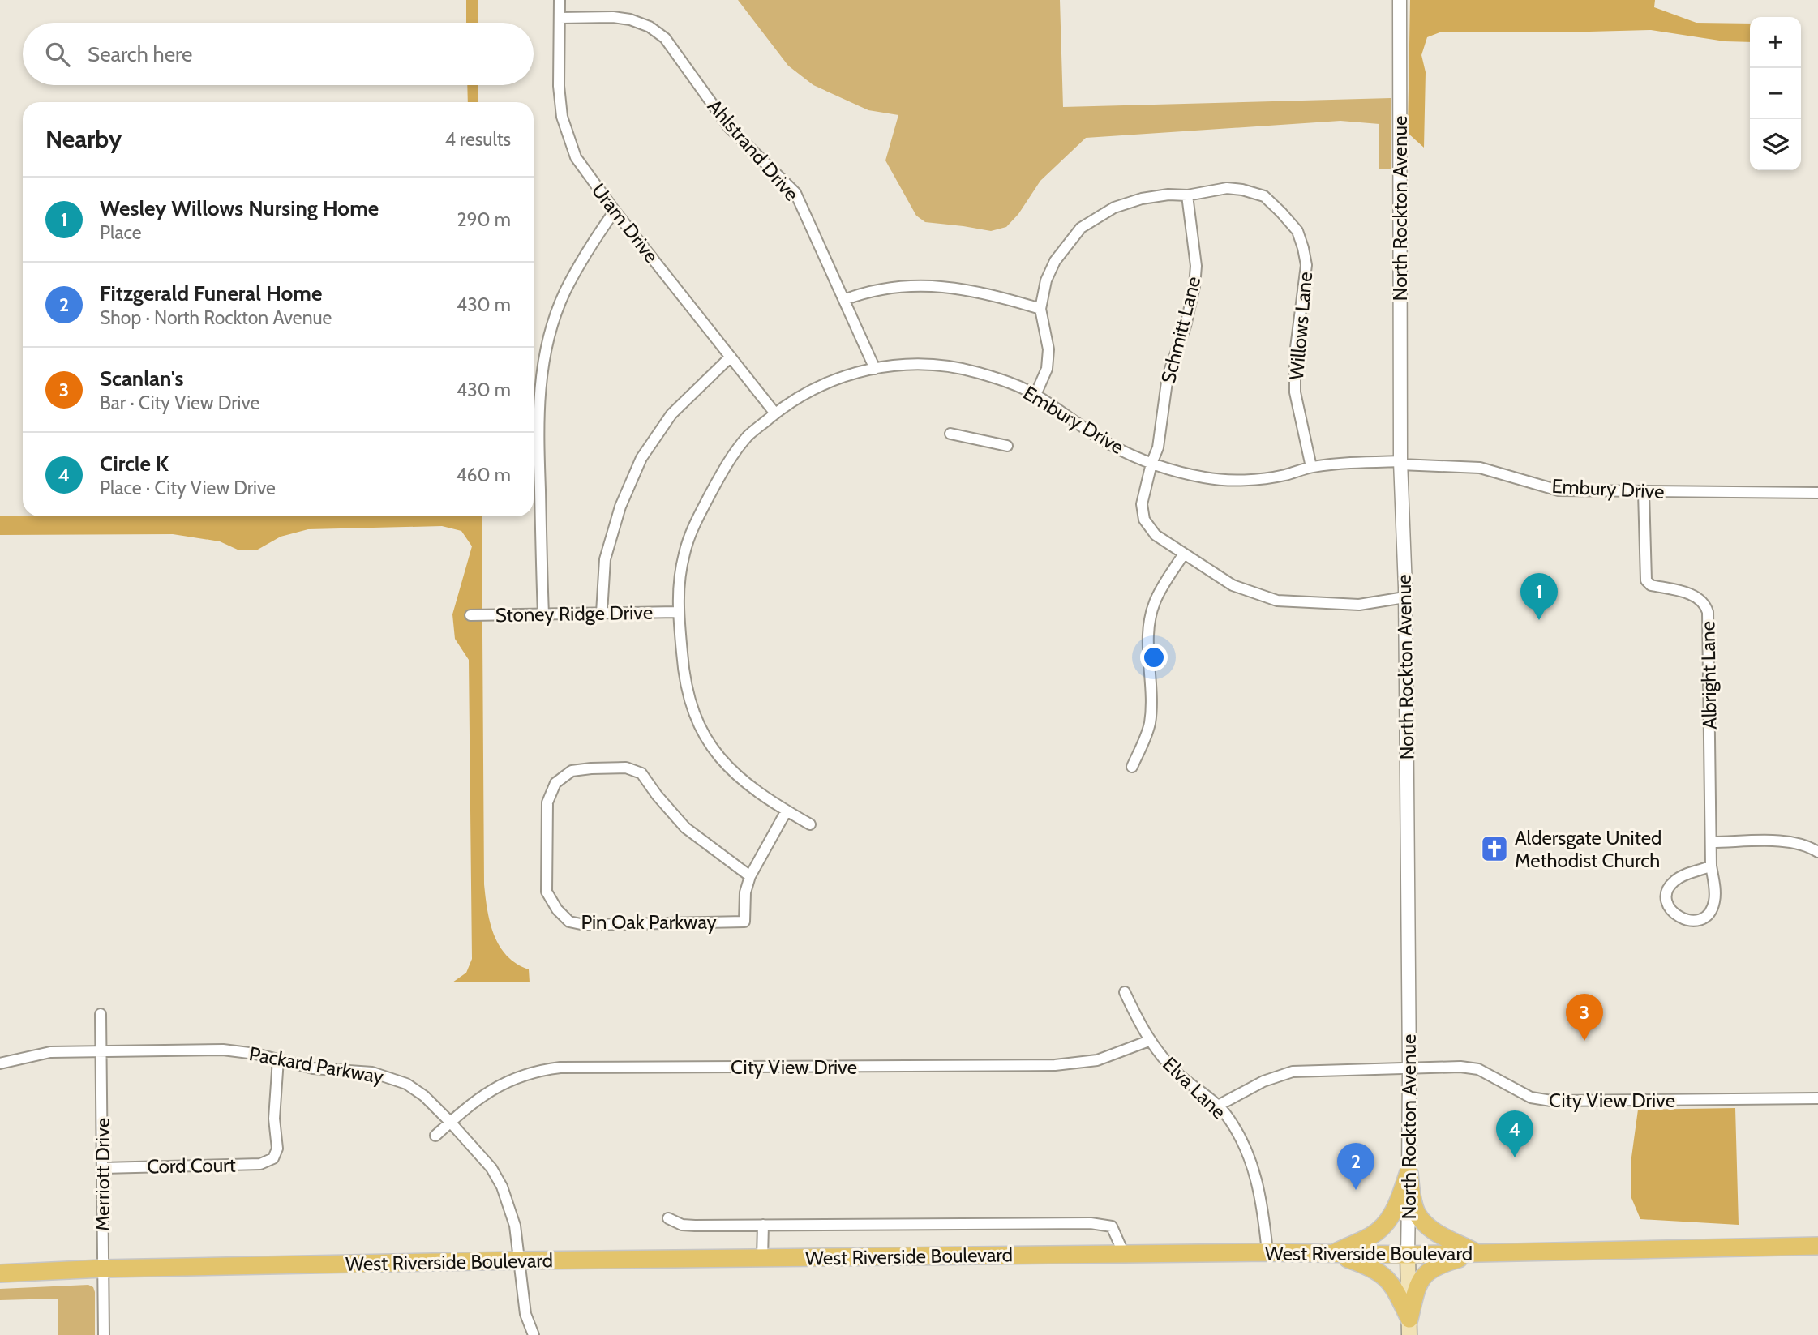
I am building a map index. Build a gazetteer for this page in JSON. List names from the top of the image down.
{
  "streets": {
    "main road": ["North Rockton Avenue", "West Riverside Boulevard"],
    "street": [
      "Ahlstrand Drive",
      "Uram Drive",
      "Willows Lane",
      "Schmitt Lane",
      "Embury Drive",
      "Stoney Ridge Drive",
      "Albright Lane",
      "Pin Oak Parkway",
      "Packard Parkway",
      "City View Drive",
      "Elva Lane",
      "Cord Court",
      "Merriott Drive"
    ]
  },
  "crossings": [
    ["Ahlstrand Drive", "Uram Drive"],
    ["Ahlstrand Drive", "Embury Drive"],
    ["North Rockton Avenue", "Schmitt Lane"],
    ["North Rockton Avenue", "Embury Drive"],
    ["North Rockton Avenue", "City View Drive"],
    ["North Rockton Avenue", "West Riverside Boulevard"],
    ["Uram Drive", "Embury Drive"],
    ["Willows Lane", "Schmitt Lane"],
    ["Willows Lane", "Embury Drive"],
    ["Schmitt Lane", "Embury Drive"],
    ["Embury Drive", "Stoney Ridge Drive"],
    ["Embury Drive", "Albright Lane"],
    ["Packard Parkway", "City View Drive"],
    ["Packard Parkway", "Cord Court"],
    ["Packard Parkway", "Merriott Drive"],
    ["Packard Parkway", "West Riverside Boulevard"],
    ["City View Drive", "Elva Lane"],
    ["Elva Lane", "West Riverside Boulevard"],
    ["Cord Court", "Merriott Drive"],
    ["Merriott Drive", "West Riverside Boulevard"]
  ],
  "places": {
    "church": ["Aldersgate United Methodist Church"]
  },
  "page": {
    "map_buttons": ["+", "−"],
    "search": "Search here",
    "heading": ["Nearby", "4 results"],
    "list": [
      {
        "mark": "1",
        "name": "Wesley Willows Nursing Home",
        "note": "Place",
        "value": "290 m"
      },
      {
        "mark": "2",
        "name": "Fitzgerald Funeral Home",
        "note": "Shop · North Rockton Avenue",
        "value": "430 m"
      },
      {
        "mark": "3",
        "name": "Scanlan's",
        "note": "Bar · City View Drive",
        "value": "430 m"
      },
      {
        "mark": "4",
        "name": "Circle K",
        "note": "Place · City View Drive",
        "value": "460 m"
      }
    ],
    "pins": [
      "1",
      "3",
      "4",
      "2"
    ]
  }
}
